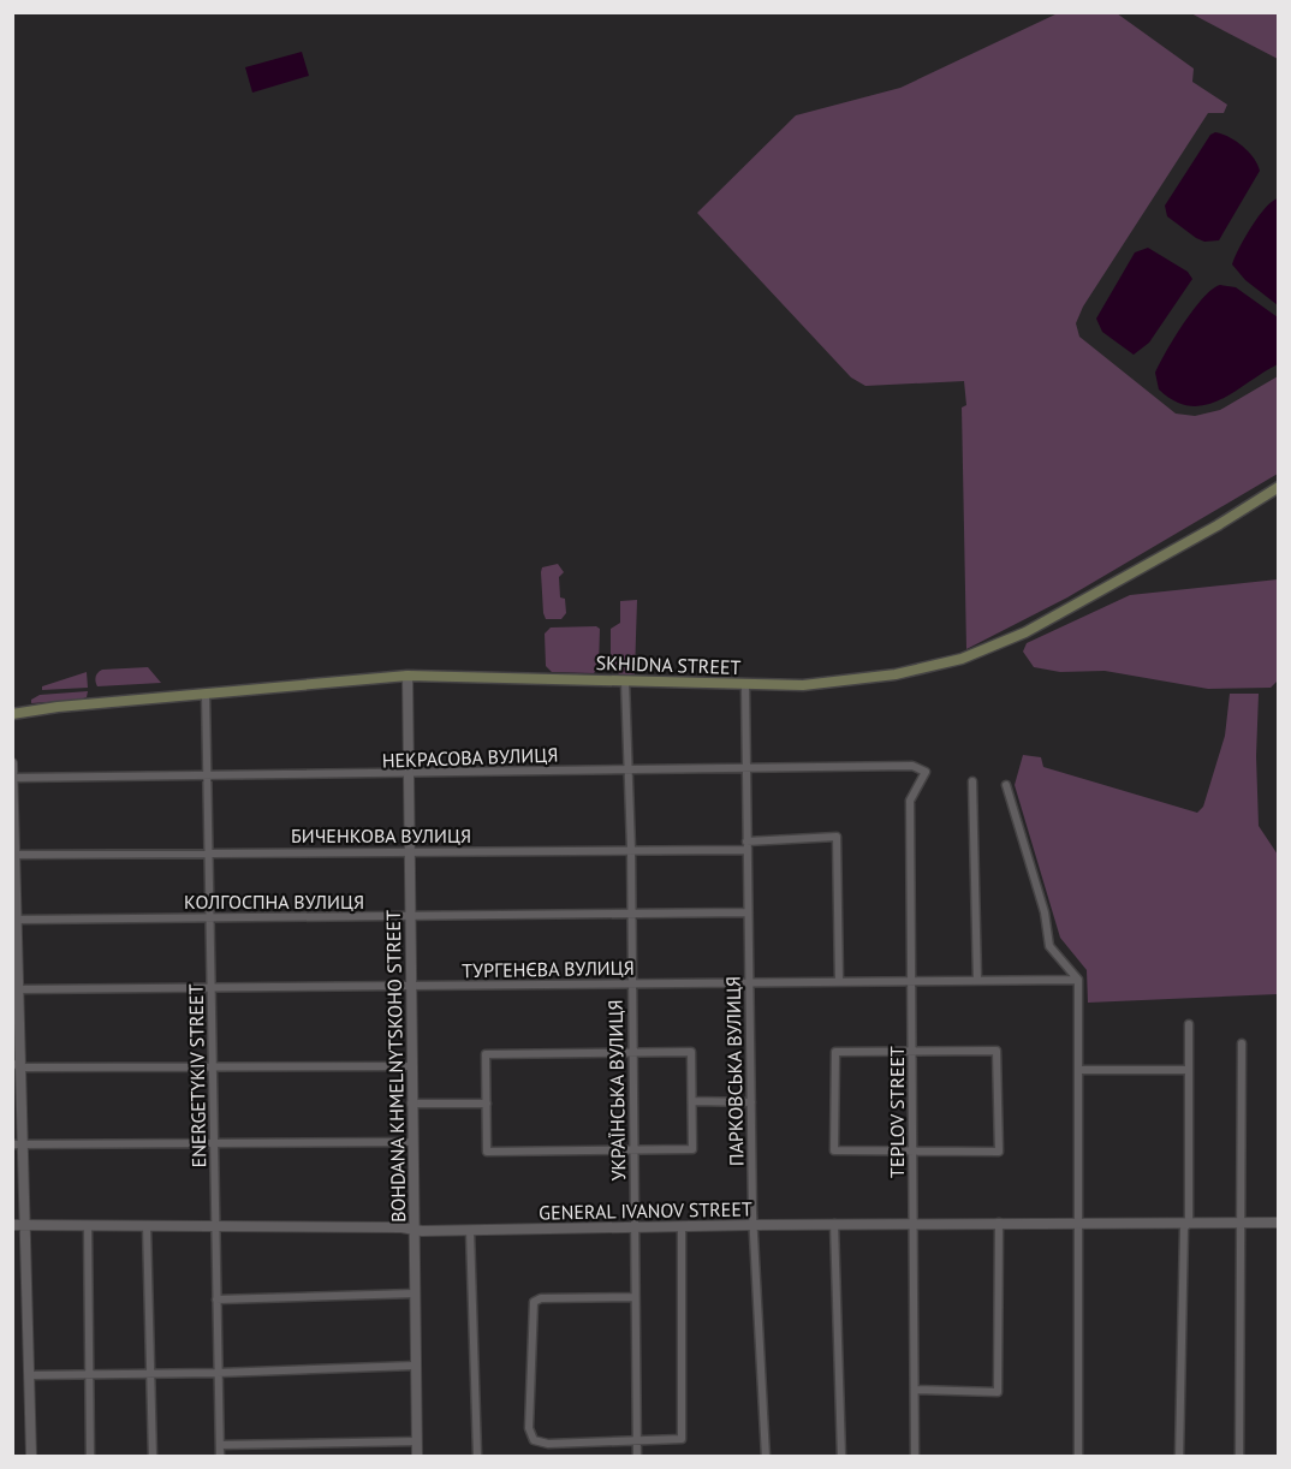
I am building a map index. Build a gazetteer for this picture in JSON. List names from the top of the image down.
{
  "streets": {
    "main road": ["SKHIDNA STREET"],
    "street": [
      "НЕКРАСОВА ВУЛИЦЯ",
      "БИЧЕНКОВА ВУЛИЦЯ",
      "КОЛГОСПНА ВУЛИЦЯ",
      "ТУРГЕНЄВА ВУЛИЦЯ",
      "BOHDANA KHMELNYTSKOHO STREET",
      "ПАРКОВСЬКА ВУЛИЦЯ",
      "ENERGETYKIV STREET",
      "УКРАЇНСЬКА ВУЛИЦЯ",
      "TEPLOV STREET",
      "GENERAL IVANOV STREET"
    ]
  },
  "crossings": [
    ["SKHIDNA STREET", "BOHDANA KHMELNYTSKOHO STREET"],
    ["SKHIDNA STREET", "ПАРКОВСЬКА ВУЛИЦЯ"],
    ["SKHIDNA STREET", "ENERGETYKIV STREET"],
    ["SKHIDNA STREET", "УКРАЇНСЬКА ВУЛИЦЯ"],
    ["НЕКРАСОВА ВУЛИЦЯ", "BOHDANA KHMELNYTSKOHO STREET"],
    ["НЕКРАСОВА ВУЛИЦЯ", "ПАРКОВСЬКА ВУЛИЦЯ"],
    ["НЕКРАСОВА ВУЛИЦЯ", "ENERGETYKIV STREET"],
    ["НЕКРАСОВА ВУЛИЦЯ", "УКРАЇНСЬКА ВУЛИЦЯ"],
    ["НЕКРАСОВА ВУЛИЦЯ", "TEPLOV STREET"],
    ["БИЧЕНКОВА ВУЛИЦЯ", "ТУРГЕНЄВА ВУЛИЦЯ"],
    ["БИЧЕНКОВА ВУЛИЦЯ", "BOHDANA KHMELNYTSKOHO STREET"],
    ["БИЧЕНКОВА ВУЛИЦЯ", "ПАРКОВСЬКА ВУЛИЦЯ"],
    ["БИЧЕНКОВА ВУЛИЦЯ", "ENERGETYKIV STREET"],
    ["БИЧЕНКОВА ВУЛИЦЯ", "УКРАЇНСЬКА ВУЛИЦЯ"],
    ["КОЛГОСПНА ВУЛИЦЯ", "BOHDANA KHMELNYTSKOHO STREET"],
    ["КОЛГОСПНА ВУЛИЦЯ", "ПАРКОВСЬКА ВУЛИЦЯ"],
    ["КОЛГОСПНА ВУЛИЦЯ", "ENERGETYKIV STREET"],
    ["КОЛГОСПНА ВУЛИЦЯ", "УКРАЇНСЬКА ВУЛИЦЯ"],
    ["ТУРГЕНЄВА ВУЛИЦЯ", "BOHDANA KHMELNYTSKOHO STREET"],
    ["ТУРГЕНЄВА ВУЛИЦЯ", "ПАРКОВСЬКА ВУЛИЦЯ"],
    ["ТУРГЕНЄВА ВУЛИЦЯ", "ENERGETYKIV STREET"],
    ["ТУРГЕНЄВА ВУЛИЦЯ", "УКРАЇНСЬКА ВУЛИЦЯ"],
    ["ТУРГЕНЄВА ВУЛИЦЯ", "TEPLOV STREET"],
    ["BOHDANA KHMELNYTSKOHO STREET", "GENERAL IVANOV STREET"],
    ["ПАРКОВСЬКА ВУЛИЦЯ", "GENERAL IVANOV STREET"],
    ["ENERGETYKIV STREET", "GENERAL IVANOV STREET"],
    ["УКРАЇНСЬКА ВУЛИЦЯ", "GENERAL IVANOV STREET"],
    ["TEPLOV STREET", "GENERAL IVANOV STREET"]
  ]
}
